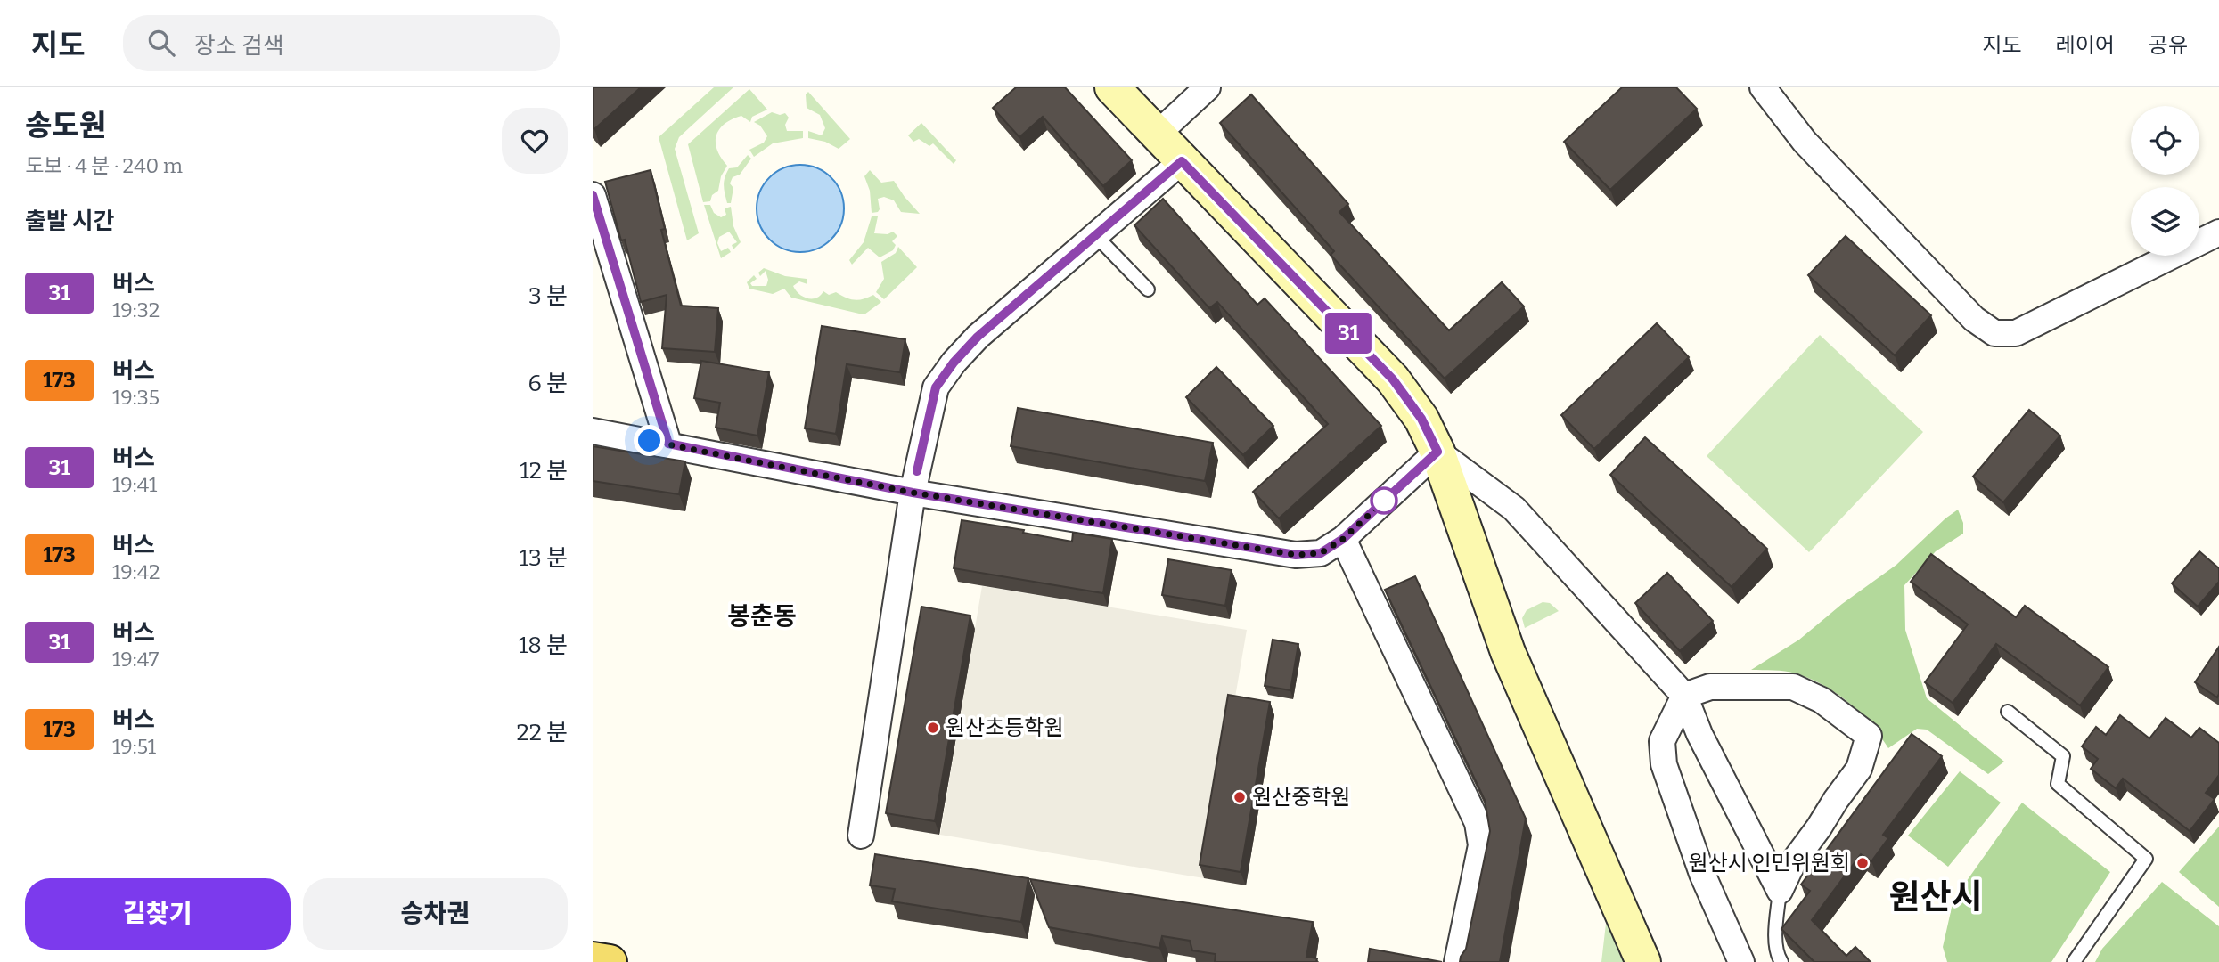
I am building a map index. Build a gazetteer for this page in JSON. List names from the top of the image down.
{
  "districts": ["봉춘동", "원산시"],
  "places": ["원산초등학원", "원산중학원", "원산시 인민위원회"],
  "lines": ["bus line 31"],
  "page": {
    "header": "지도",
    "search": "장소 검색",
    "nav": ["지도", "레이어", "공유"],
    "heading": [
      ["송도원", "도보 · 4 분 · 240 m"],
      "출발 시간"
    ],
    "on_map": "31",
    "list": [
      {
        "mark": "31",
        "name": "버스",
        "note": "19:32",
        "value": "3 분"
      },
      {
        "mark": "173",
        "name": "버스",
        "note": "19:35",
        "value": "6 분"
      },
      {
        "mark": "31",
        "name": "버스",
        "note": "19:41",
        "value": "12 분"
      },
      {
        "mark": "173",
        "name": "버스",
        "note": "19:42",
        "value": "13 분"
      },
      {
        "mark": "31",
        "name": "버스",
        "note": "19:47",
        "value": "18 분"
      },
      {
        "mark": "173",
        "name": "버스",
        "note": "19:51",
        "value": "22 분"
      }
    ],
    "buttons": ["길찾기", "승차권"]
  }
}
